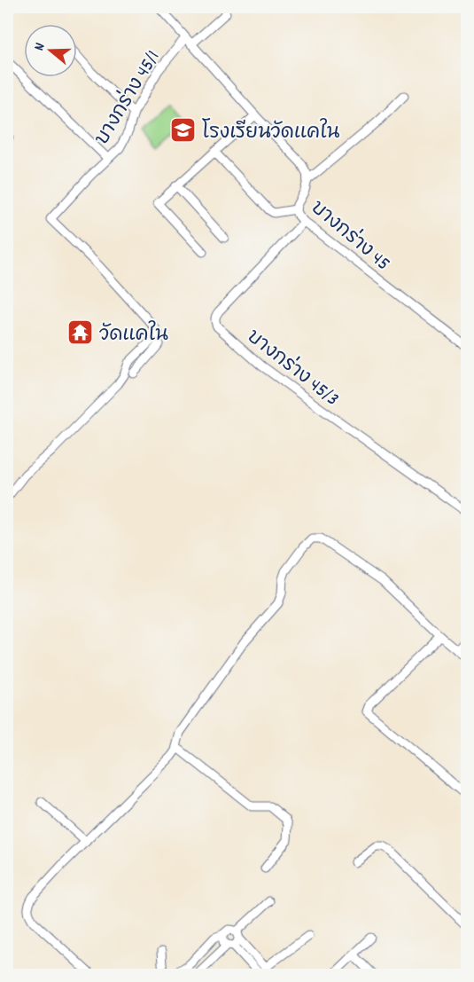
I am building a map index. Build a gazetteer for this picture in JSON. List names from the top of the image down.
{
  "streets": {
    "street": ["บางกร่าง 45/1", "บางกร่าง 45", "บางกร่าง 45/3"]
  },
  "crossings": [
    ["บางกร่าง 45/1", "บางกร่าง 45"],
    ["บางกร่าง 45", "บางกร่าง 45/3"]
  ],
  "places": {
    "school or university": ["โรงเรียนวัดแคใน"],
    "temple": ["วัดแคใน"]
  },
  "north": "left"
}
